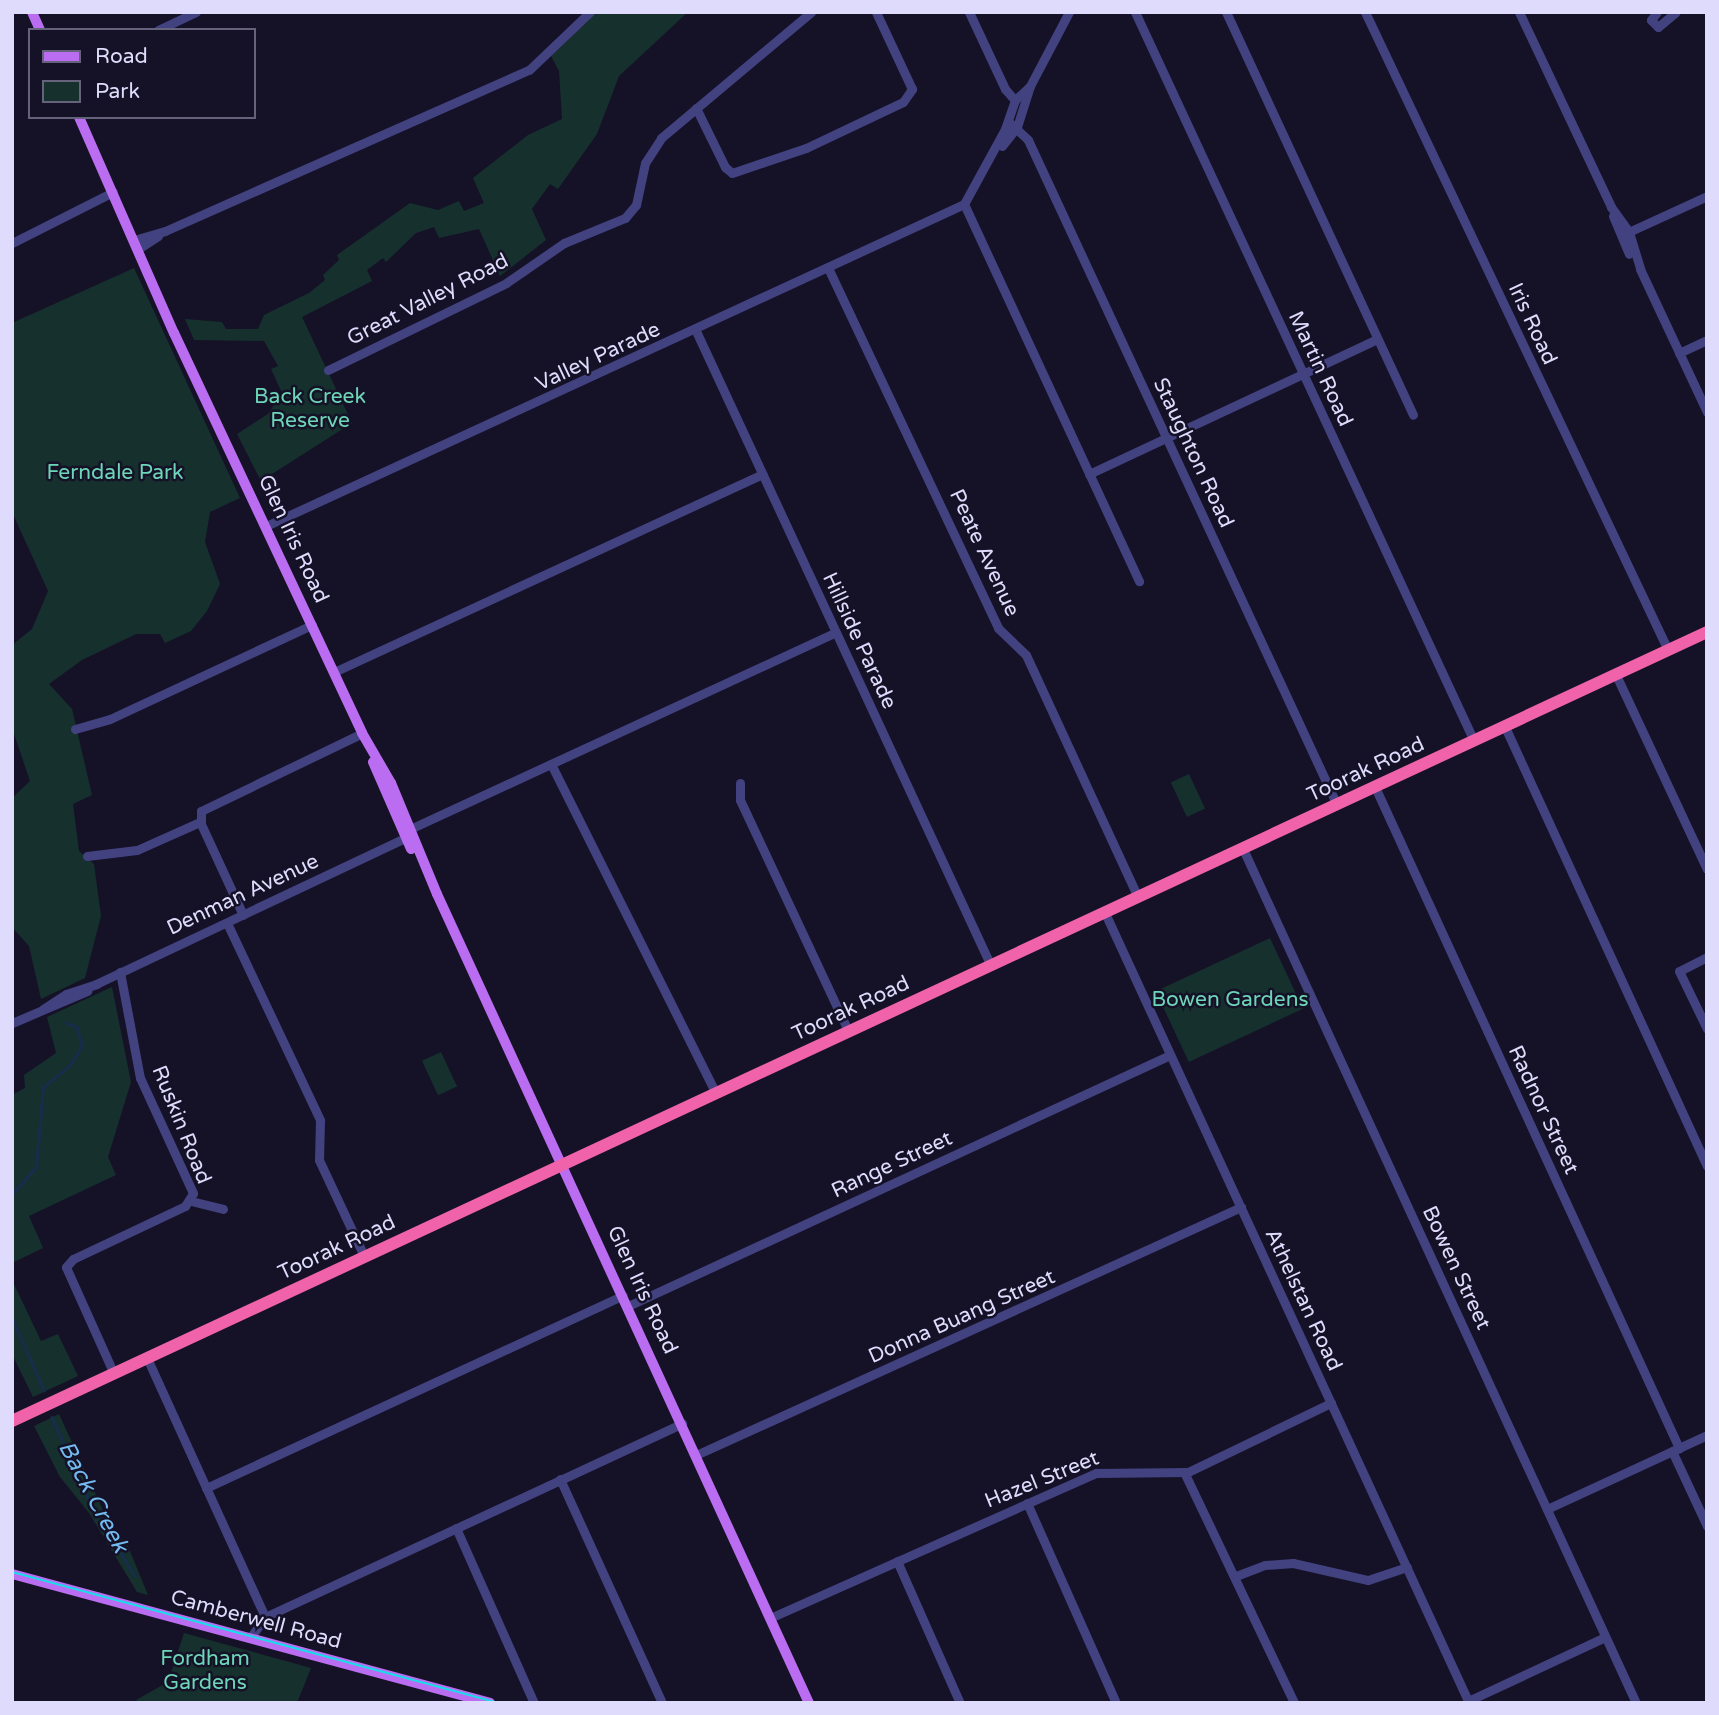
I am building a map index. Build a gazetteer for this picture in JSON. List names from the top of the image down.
{
  "streets": {
    "highway": ["Toorak Road"],
    "main road": ["Glen Iris Road", "Camberwell Road"],
    "street": [
      "Great Valley Road",
      "Iris Road",
      "Valley Parade",
      "Martin Road",
      "Staughton Road",
      "Peate Avenue",
      "Hillside Parade",
      "Denman Avenue",
      "Radnor Street",
      "Ruskin Road",
      "Range Street",
      "Bowen Street",
      "Athelstan Road",
      "Donna Buang Street",
      "Hazel Street"
    ]
  },
  "crossings": [
    ["Iris Road", "Toorak Road"],
    ["Valley Parade", "Glen Iris Road"],
    ["Valley Parade", "Peate Avenue"],
    ["Valley Parade", "Hillside Parade"],
    ["Martin Road", "Toorak Road"],
    ["Staughton Road", "Toorak Road"],
    ["Glen Iris Road", "Toorak Road"],
    ["Glen Iris Road", "Denman Avenue"],
    ["Glen Iris Road", "Range Street"],
    ["Glen Iris Road", "Donna Buang Street"],
    ["Glen Iris Road", "Hazel Street"],
    ["Peate Avenue", "Toorak Road"],
    ["Hillside Parade", "Toorak Road"],
    ["Hillside Parade", "Denman Avenue"],
    ["Toorak Road", "Radnor Street"],
    ["Toorak Road", "Ruskin Road"],
    ["Toorak Road", "Bowen Street"],
    ["Toorak Road", "Athelstan Road"],
    ["Denman Avenue", "Ruskin Road"],
    ["Range Street", "Athelstan Road"],
    ["Athelstan Road", "Donna Buang Street"],
    ["Athelstan Road", "Hazel Street"]
  ],
  "water": ["Back Creek"],
  "parks": [
    "Back Creek Reserve",
    "Ferndale Park",
    "Bowen Gardens",
    "Fordham Gardens"
  ],
  "legend": ["Road", "Park"]
}
